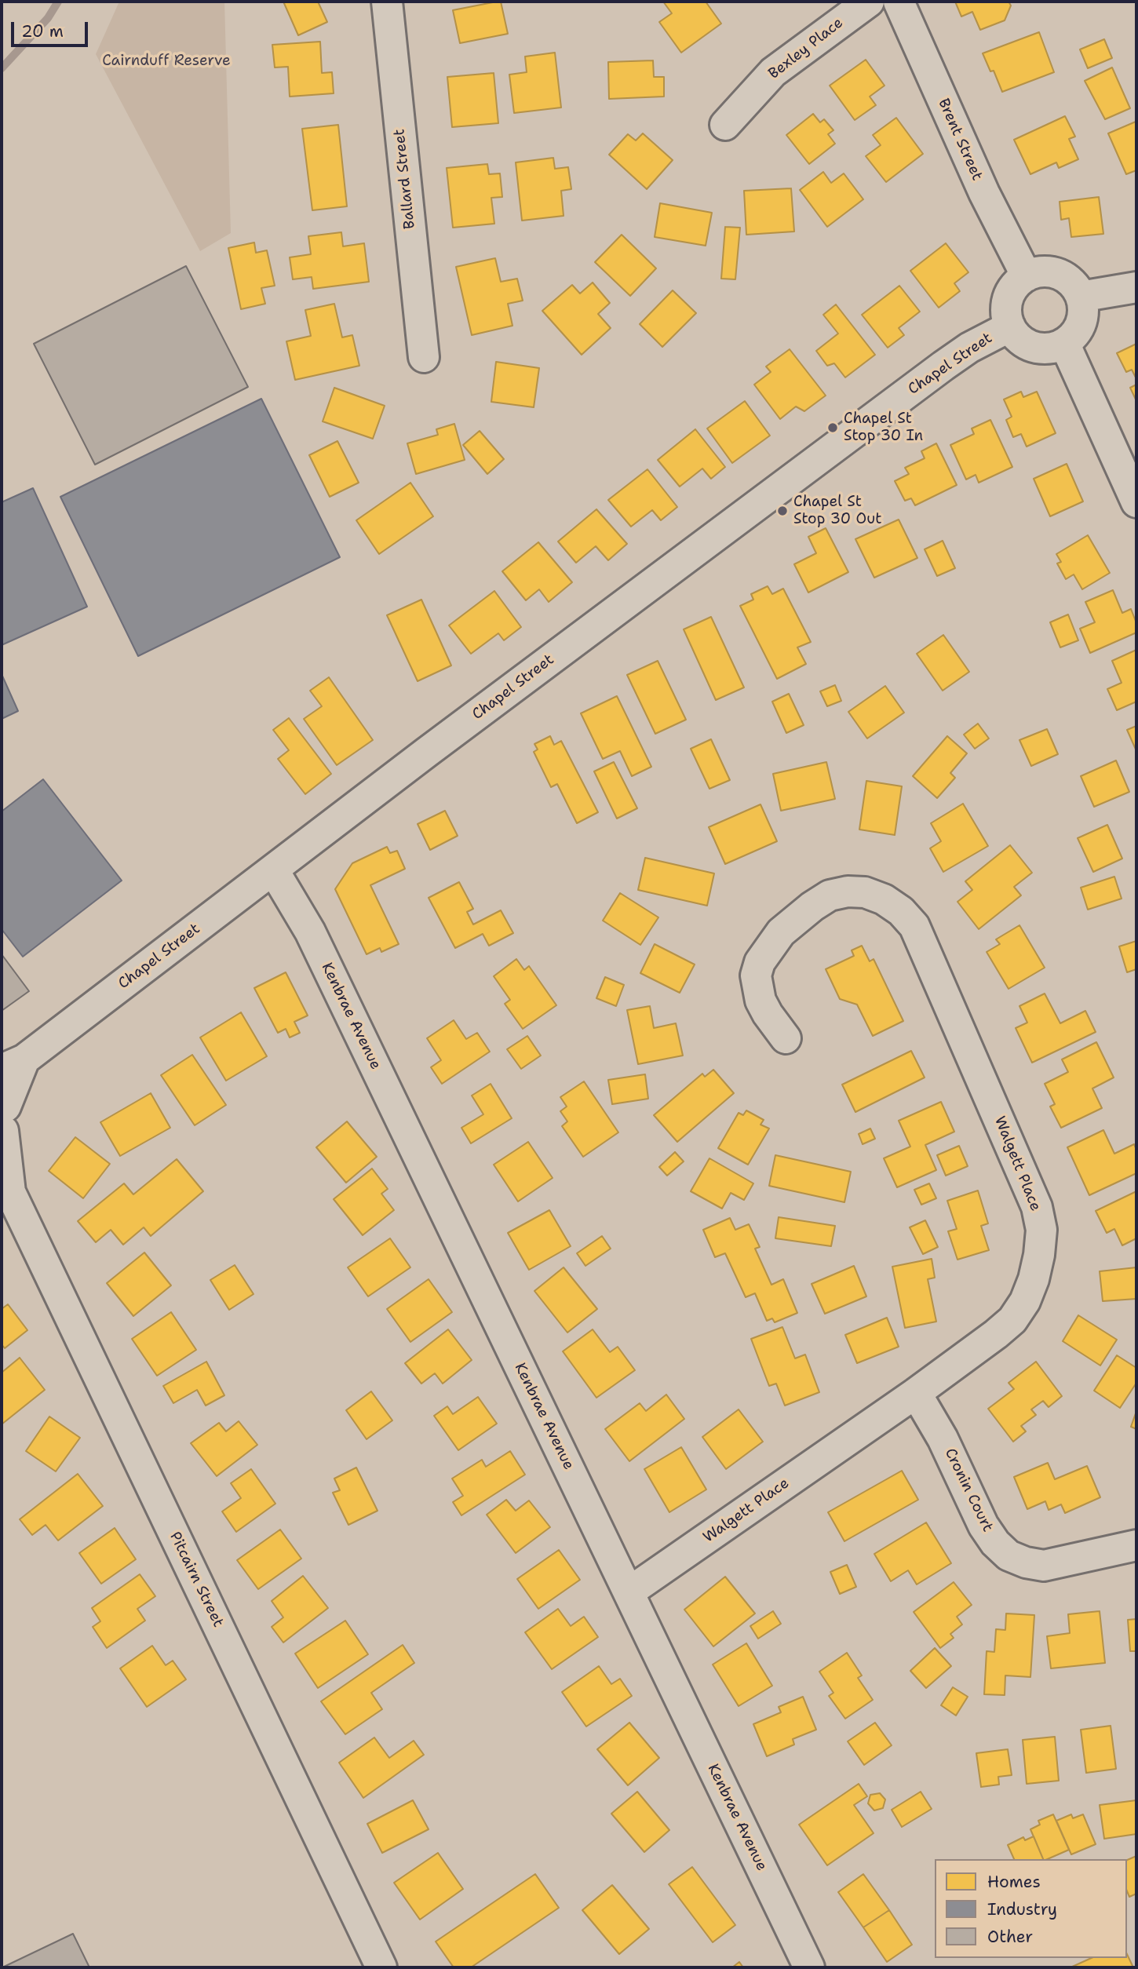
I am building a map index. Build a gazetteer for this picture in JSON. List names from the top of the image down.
{
  "streets": {
    "street": [
      "Bexley Place",
      "Brent Street",
      "Ballard Street",
      "Chapel Street",
      "Kenbrae Avenue",
      "Walgett Place",
      "Cronin Court",
      "Pitcairn Street"
    ]
  },
  "crossings": [
    ["Brent Street", "Chapel Street"],
    ["Chapel Street", "Kenbrae Avenue"],
    ["Chapel Street", "Pitcairn Street"],
    ["Kenbrae Avenue", "Walgett Place"],
    ["Walgett Place", "Cronin Court"]
  ],
  "parks": ["Cairnduff Reserve"],
  "places": ["Chapel St Stop 30 In", "Chapel St Stop 30 Out"],
  "legend": ["Homes", "Industry", "Other"],
  "scale_bar": "20 m"
}
